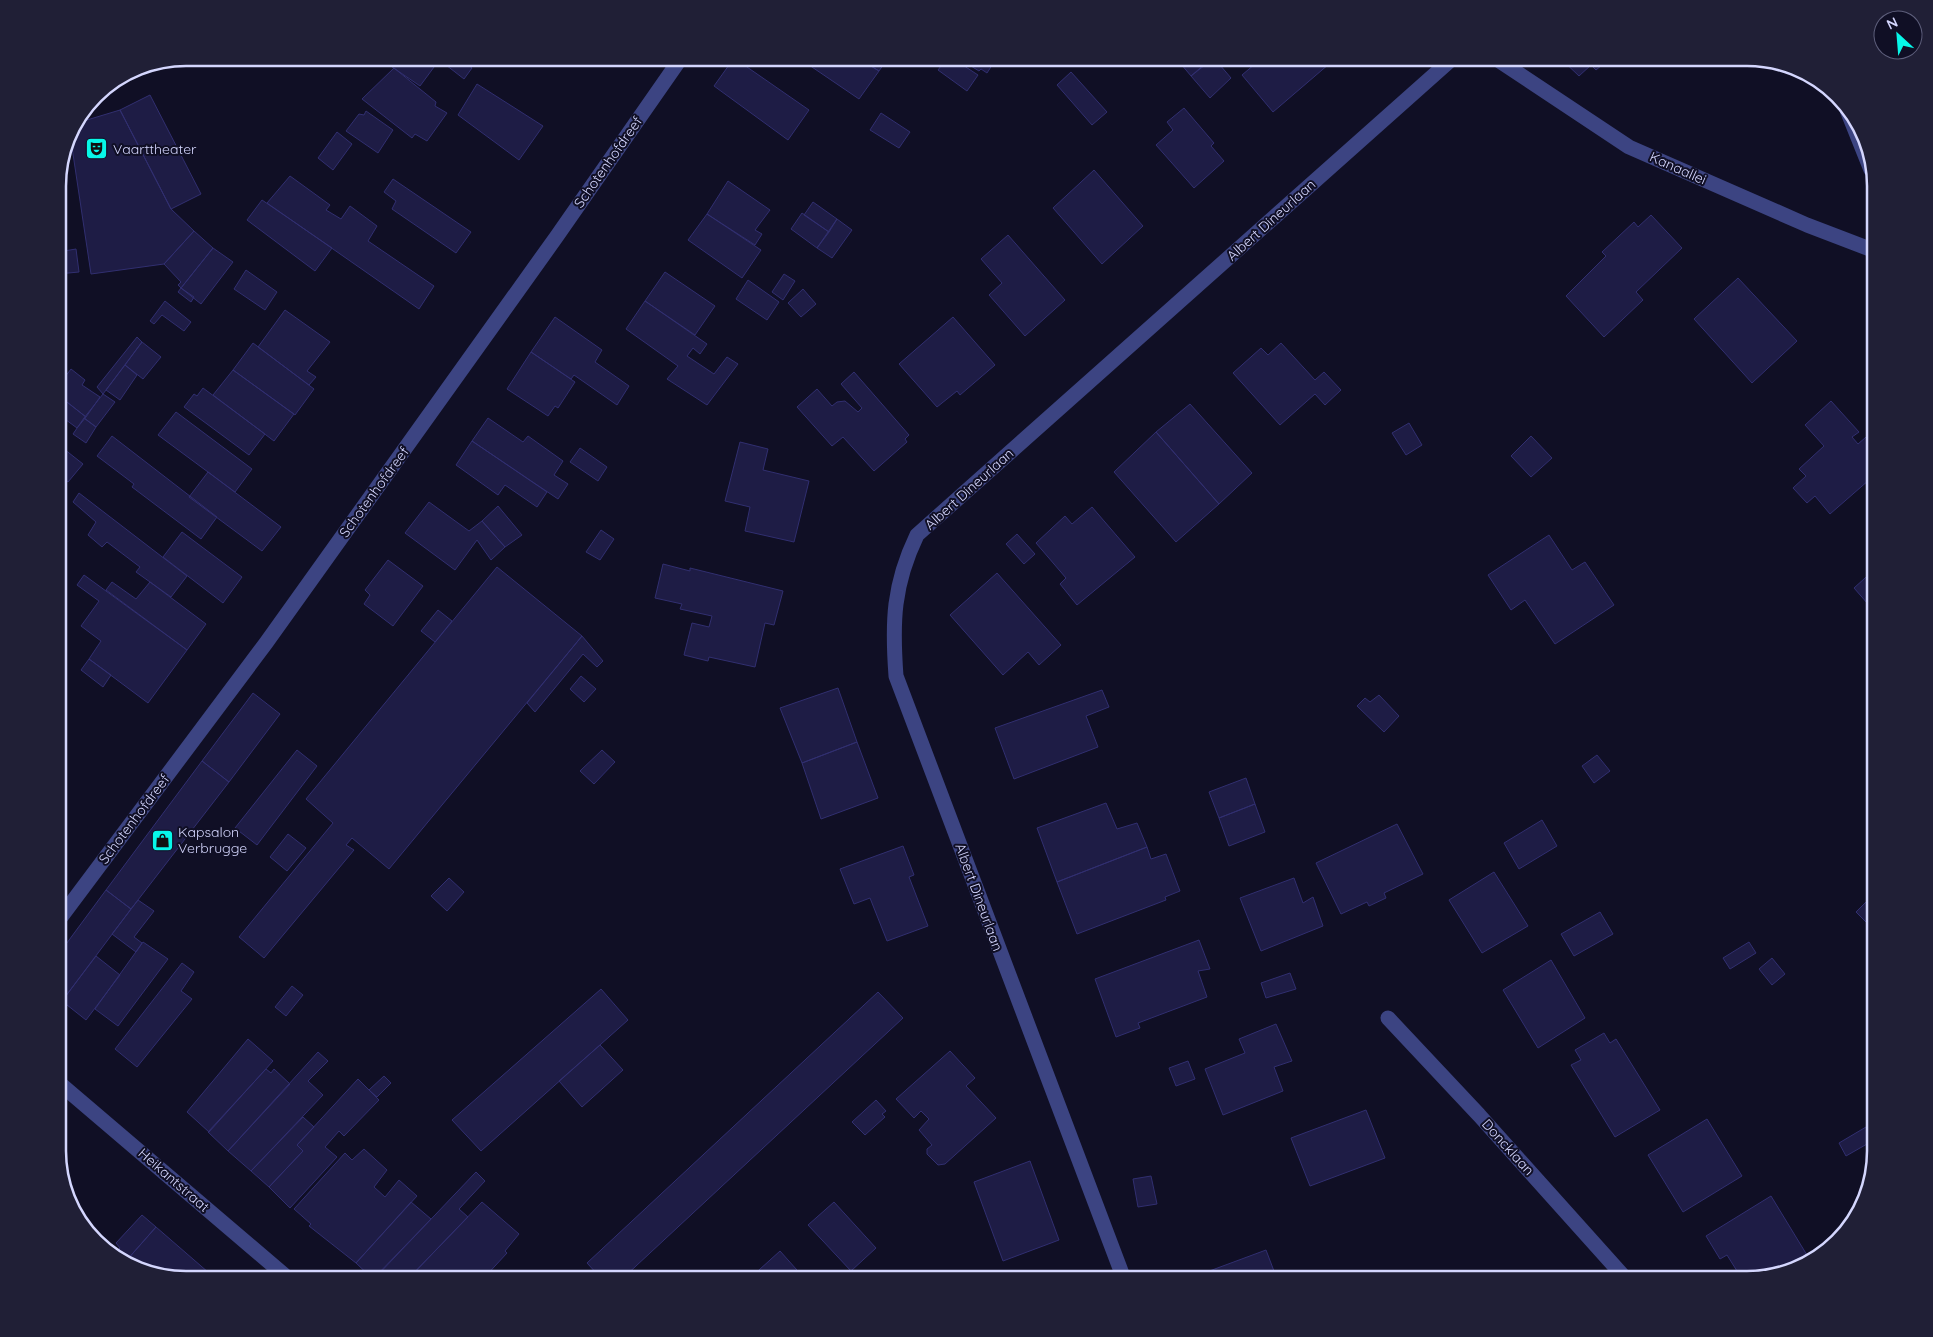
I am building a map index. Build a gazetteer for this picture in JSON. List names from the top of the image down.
{
  "streets": {
    "street": [
      "Schotenhofdreef",
      "Kanaallei",
      "Albert Dineurlaan",
      "Doncklaan",
      "Heikantstraat"
    ]
  },
  "places": {
    "theatre": ["Vaarttheater"],
    "shop": ["Kapsalon Verbrugge"]
  },
  "north": "top left"
}
